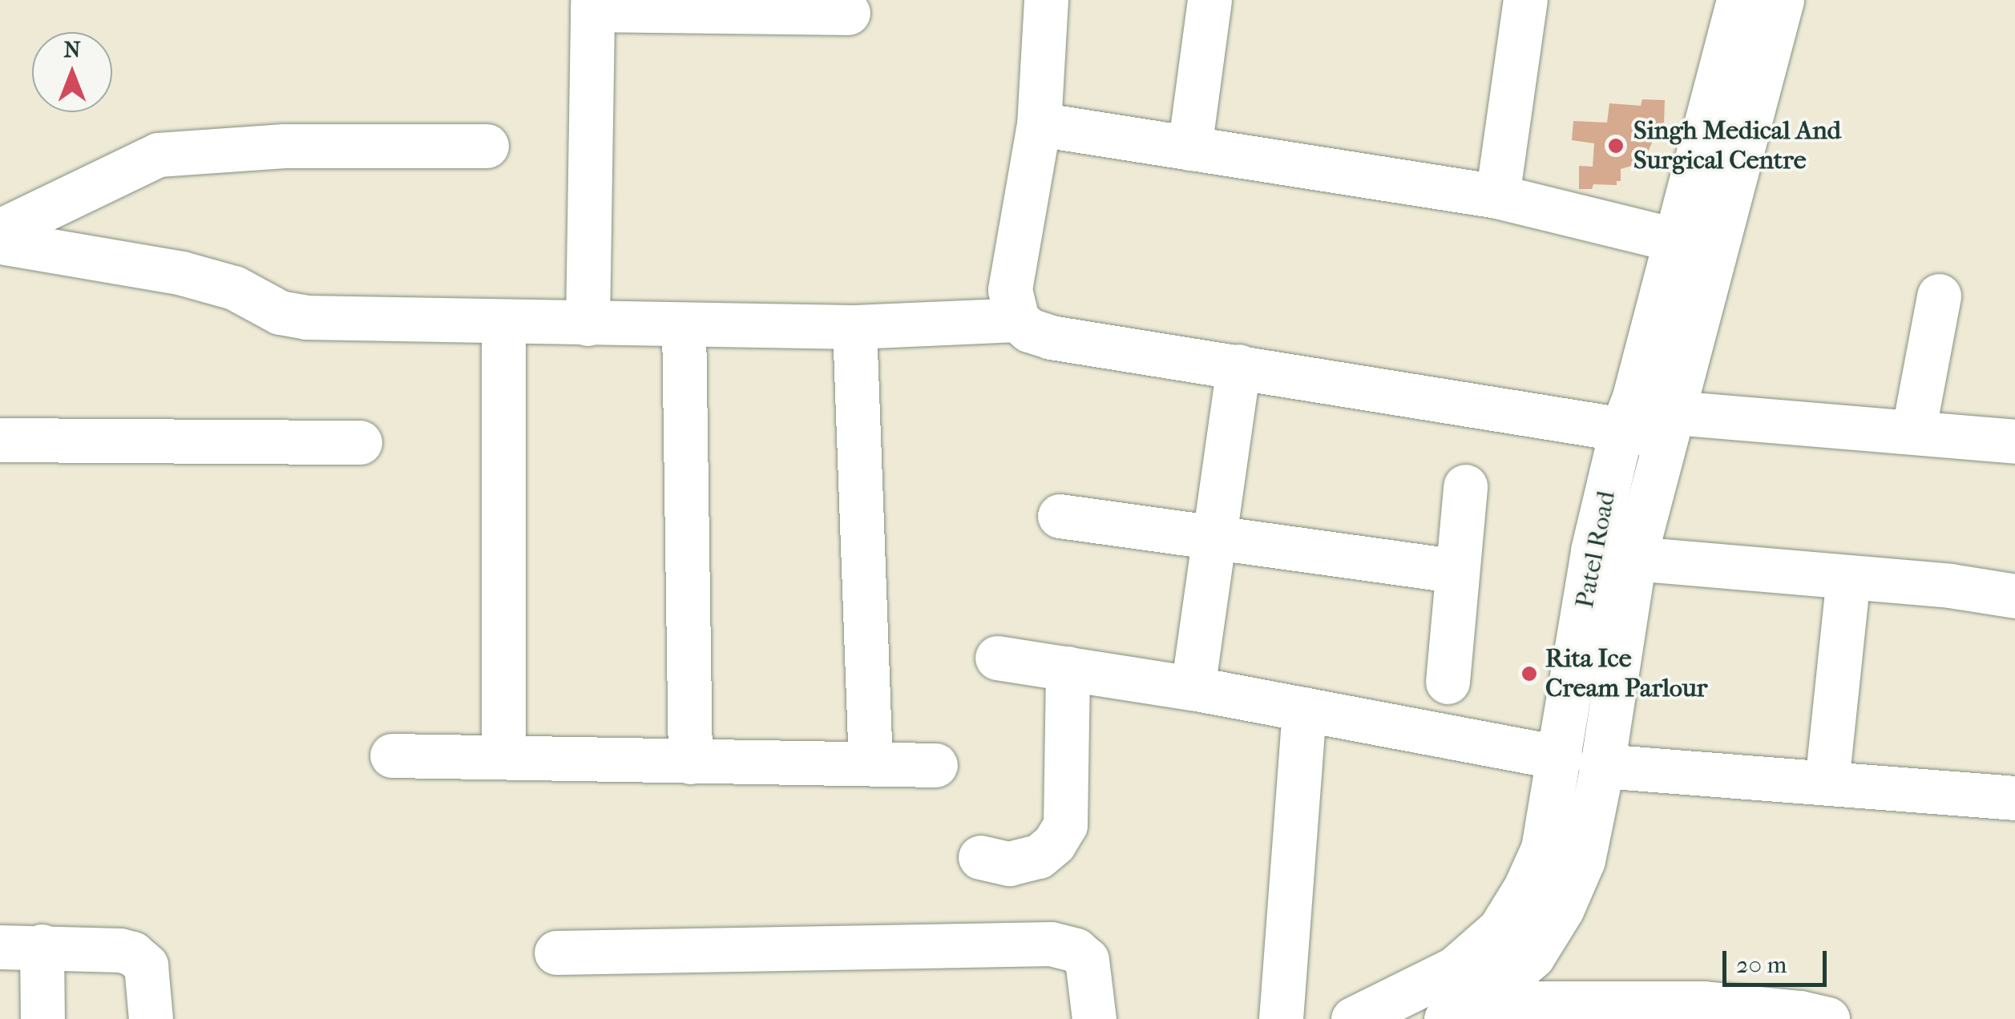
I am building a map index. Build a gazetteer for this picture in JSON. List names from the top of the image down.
{
  "streets": {
    "street": ["Patel Road"]
  },
  "places": ["Singh Medical And Surgical Centre", "Rita Ice Cream Parlour"],
  "scale_bar": "20 m",
  "north": "top"
}
